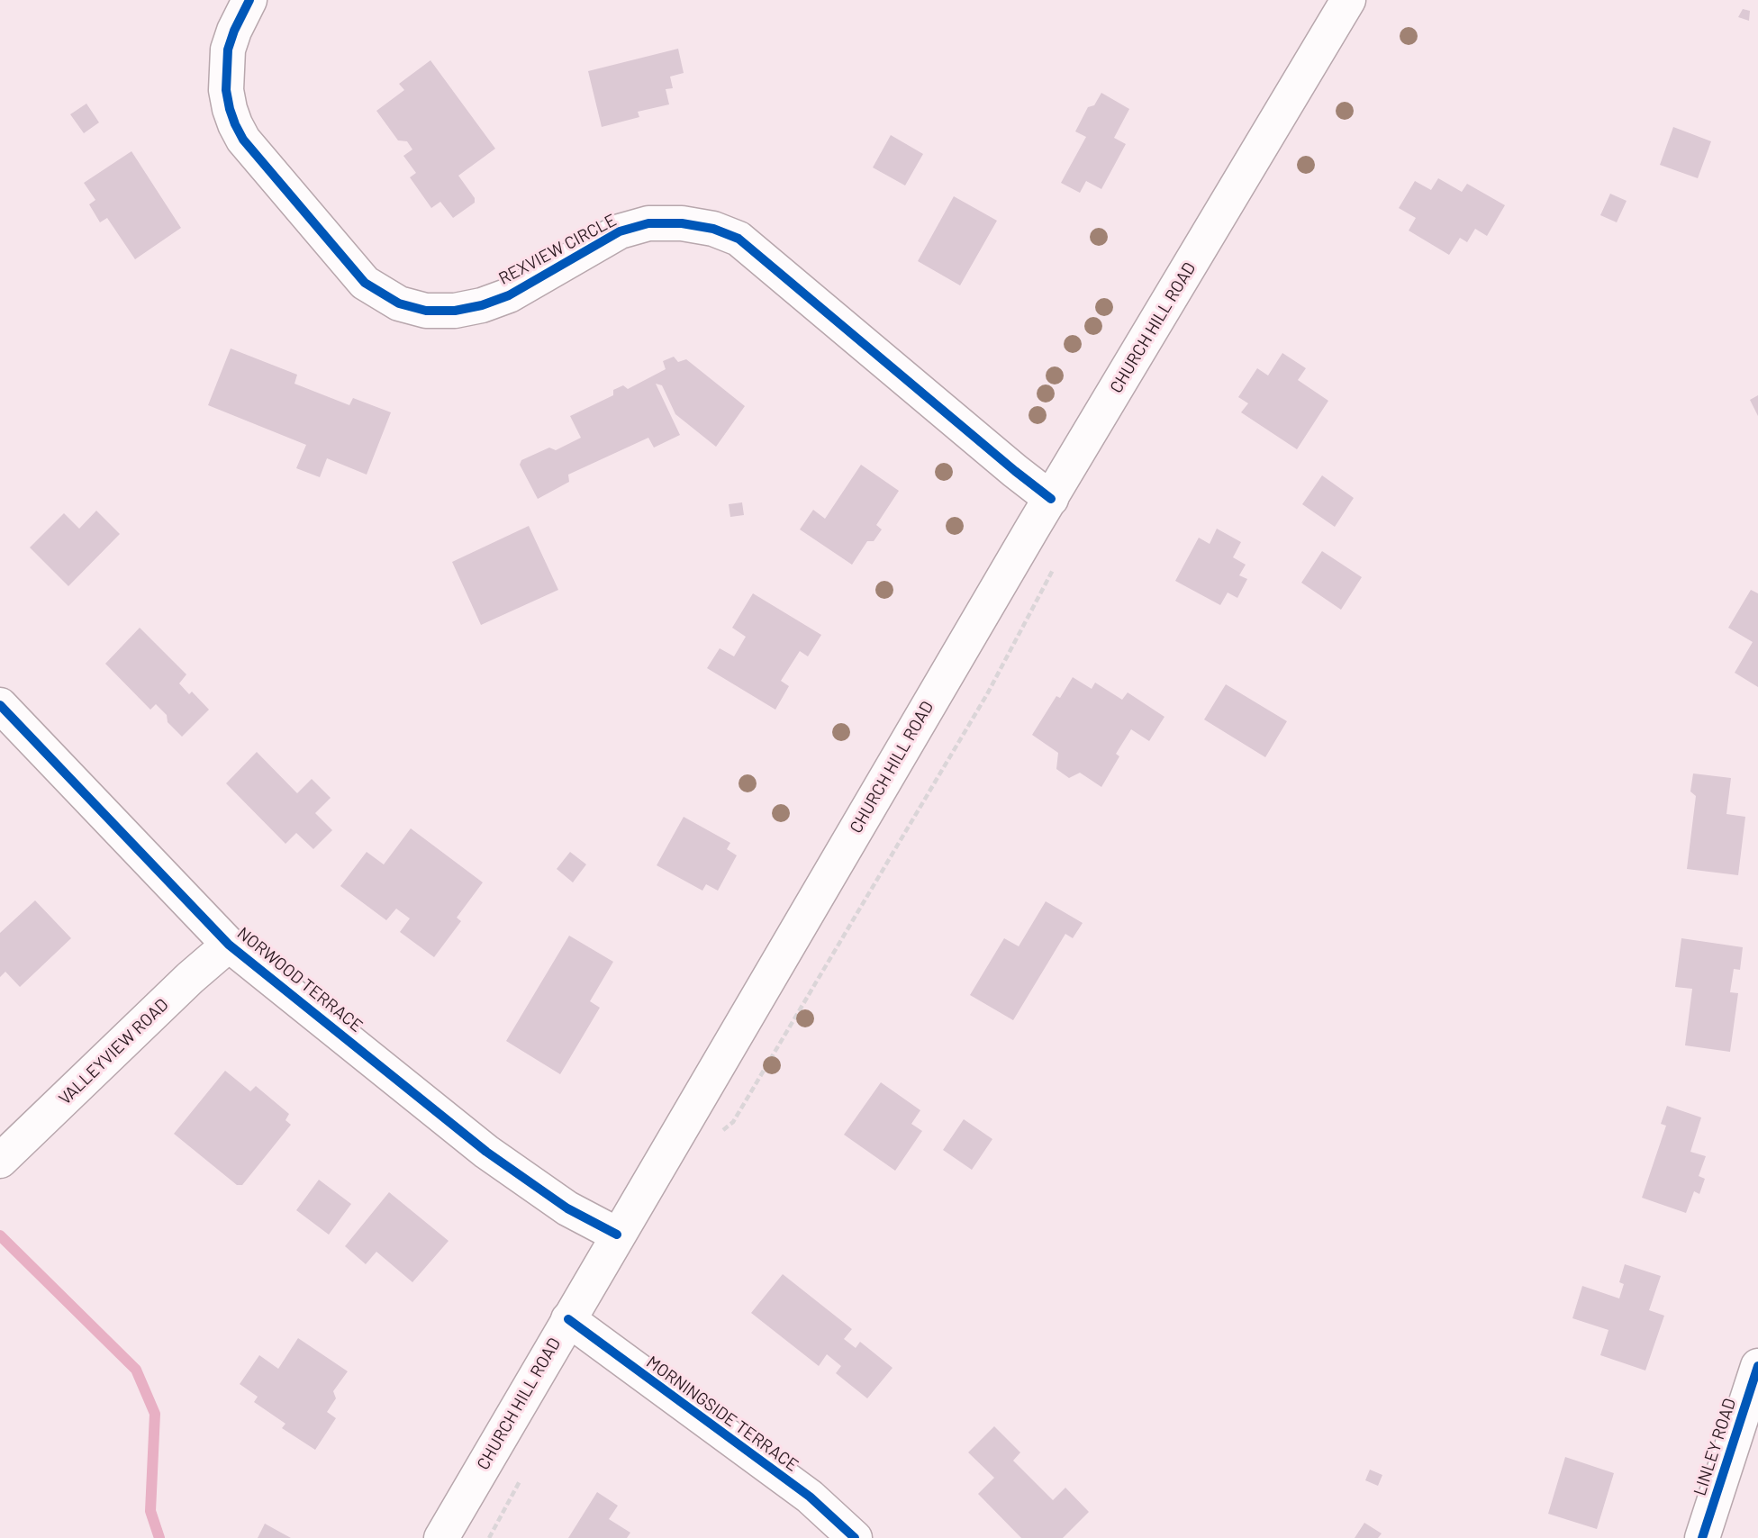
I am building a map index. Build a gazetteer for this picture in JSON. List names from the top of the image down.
{
  "streets": {
    "street": [
      "REXVIEW CIRCLE",
      "CHURCH HILL ROAD",
      "NORWOOD TERRACE",
      "VALLEYVIEW ROAD",
      "MORNINGSIDE TERRACE",
      "LINLEY ROAD"
    ]
  },
  "crossings": [
    ["REXVIEW CIRCLE", "CHURCH HILL ROAD"],
    ["CHURCH HILL ROAD", "NORWOOD TERRACE"],
    ["CHURCH HILL ROAD", "MORNINGSIDE TERRACE"],
    ["NORWOOD TERRACE", "VALLEYVIEW ROAD"]
  ]
}
